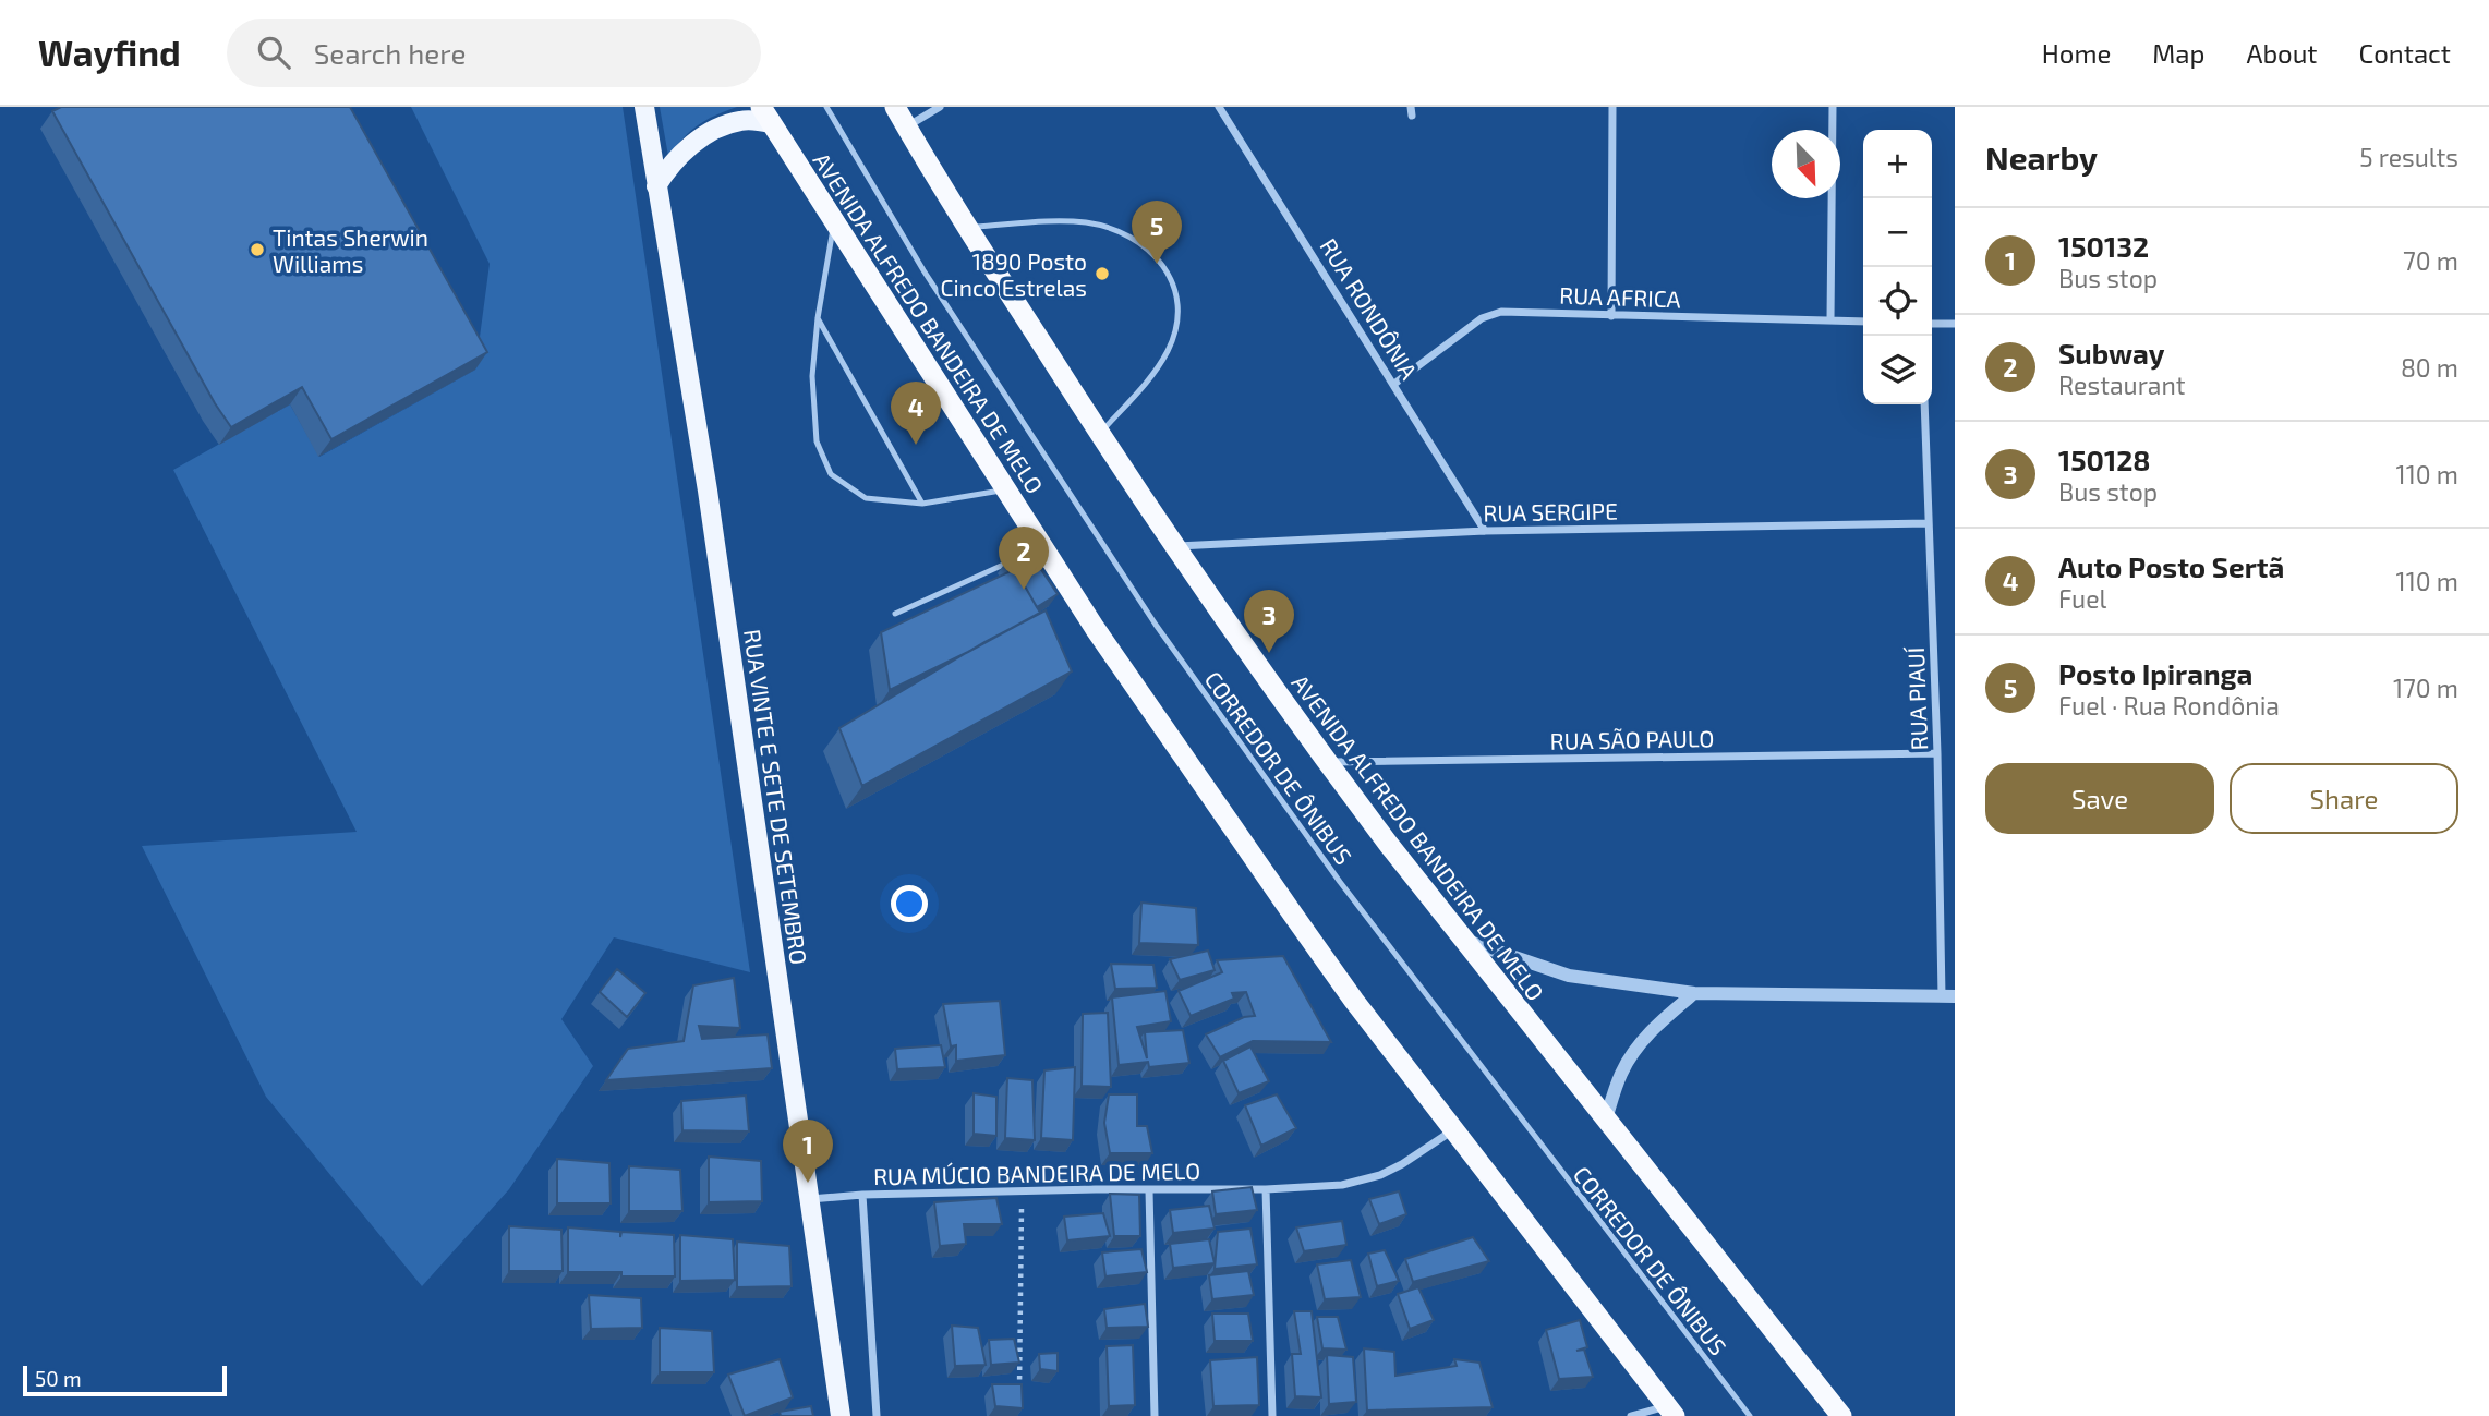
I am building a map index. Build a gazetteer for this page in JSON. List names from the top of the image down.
{
  "streets": {
    "highway": ["AVENIDA ALFREDO BANDEIRA DE MELO"],
    "main road": ["RUA VINTE E SETE DE SETEMBRO"],
    "street": [
      "RUA AFRICA",
      "RUA RONDÔNIA",
      "RUA SERGIPE",
      "RUA PIAUÍ",
      "RUA SÃO PAULO",
      "RUA MÚCIO BANDEIRA DE MELO"
    ],
    "lane": ["CORREDOR DE ÔNIBUS"]
  },
  "crossings": [
    ["RUA AFRICA", "RUA RONDÔNIA"],
    ["RUA RONDÔNIA", "RUA SERGIPE"],
    ["AVENIDA ALFREDO BANDEIRA DE MELO", "RUA SERGIPE"],
    ["AVENIDA ALFREDO BANDEIRA DE MELO", "RUA SÃO PAULO"],
    ["AVENIDA ALFREDO BANDEIRA DE MELO", "RUA MÚCIO BANDEIRA DE MELO"],
    ["RUA SERGIPE", "RUA PIAUÍ"],
    ["RUA PIAUÍ", "RUA SÃO PAULO"],
    ["RUA VINTE E SETE DE SETEMBRO", "RUA MÚCIO BANDEIRA DE MELO"]
  ],
  "places": ["Tintas Sherwin Williams", "1890 Posto Cinco Estrelas"],
  "scale_bar": "50 m",
  "north": "bottom right",
  "page": {
    "header": "Wayfind",
    "search": "Search here",
    "nav": [
      "Home",
      "Map",
      "About",
      "Contact"
    ],
    "heading": ["Nearby", "5 results"],
    "map_buttons": ["+", "−"],
    "pins": [
      "5",
      "4",
      "2",
      "3",
      "1"
    ],
    "list": [
      {
        "mark": "1",
        "name": "150132",
        "note": "Bus stop",
        "value": "70 m"
      },
      {
        "mark": "2",
        "name": "Subway",
        "note": "Restaurant",
        "value": "80 m"
      },
      {
        "mark": "3",
        "name": "150128",
        "note": "Bus stop",
        "value": "110 m"
      },
      {
        "mark": "4",
        "name": "Auto Posto Sertã",
        "note": "Fuel",
        "value": "110 m"
      },
      {
        "mark": "5",
        "name": "Posto Ipiranga",
        "note": "Fuel · Rua Rondônia",
        "value": "170 m"
      }
    ],
    "buttons": ["Save", "Share"],
    "scale": "50 m"
  }
}
